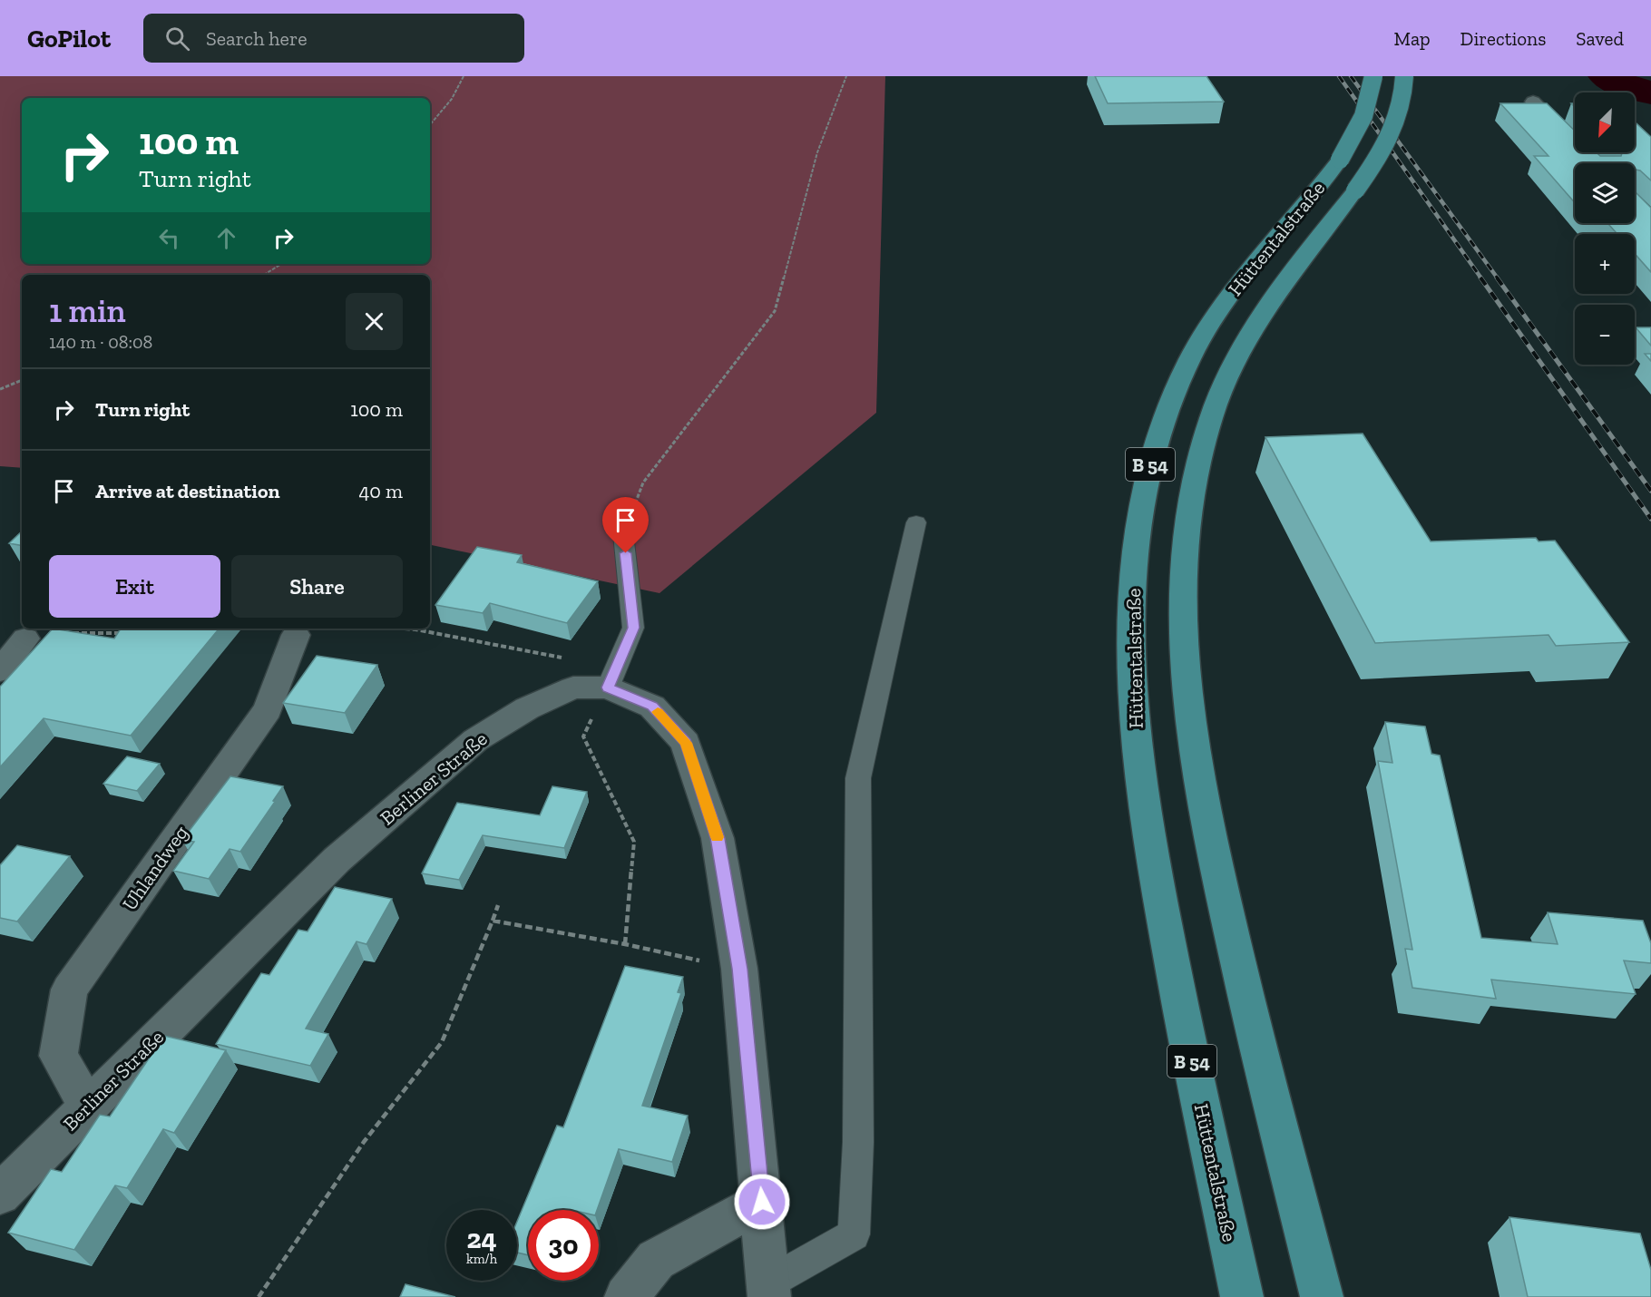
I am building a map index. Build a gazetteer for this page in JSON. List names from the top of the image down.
{
  "streets": {
    "highway": ["Hüttentalstraße", "B 54"],
    "street": ["Berliner Straße", "Uhlandweg"]
  },
  "crossings": [
    ["Berliner Straße", "Uhlandweg"]
  ],
  "north": "bottom left",
  "page": {
    "header": "GoPilot",
    "search": "Search here",
    "nav": ["Map", "Directions", "Saved"],
    "map_buttons": ["+", "−"],
    "turn": ["100 m", "Turn right"],
    "heading": ["1 min", "140 m · 08:08"],
    "list": [
      {
        "name": "Turn right",
        "value": "100 m"
      },
      {
        "name": "Arrive at destination",
        "value": "40 m"
      }
    ],
    "buttons": ["Exit", "Share"],
    "speed": "24 km/h",
    "limit": "30"
  }
}
